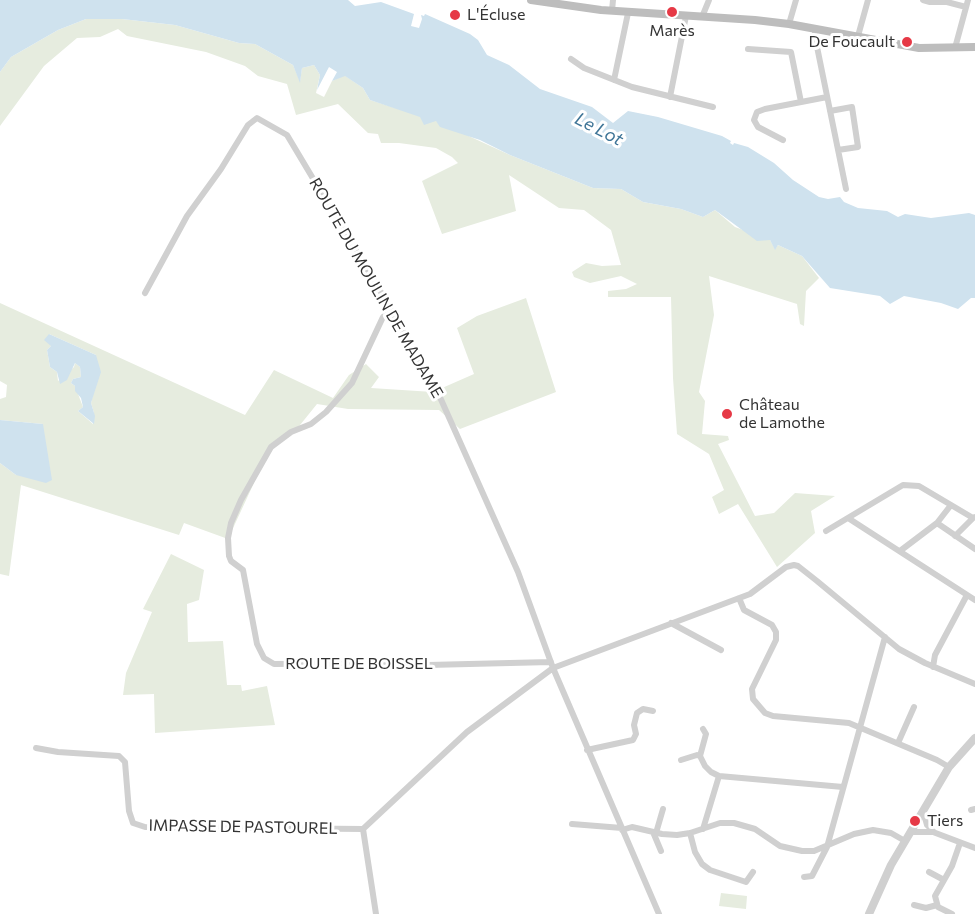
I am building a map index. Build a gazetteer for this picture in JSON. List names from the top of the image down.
{
  "streets": {
    "street": ["ROUTE DU MOULIN DE MADAME", "ROUTE DE BOISSEL", "IMPASSE DE PASTOUREL"]
  },
  "crossings": [
    ["ROUTE DU MOULIN DE MADAME", "ROUTE DE BOISSEL"]
  ],
  "water": ["Le Lot"],
  "places": [
    "Marès",
    "L'Écluse",
    "De Foucault",
    "Château de Lamothe",
    "Tiers"
  ]
}
